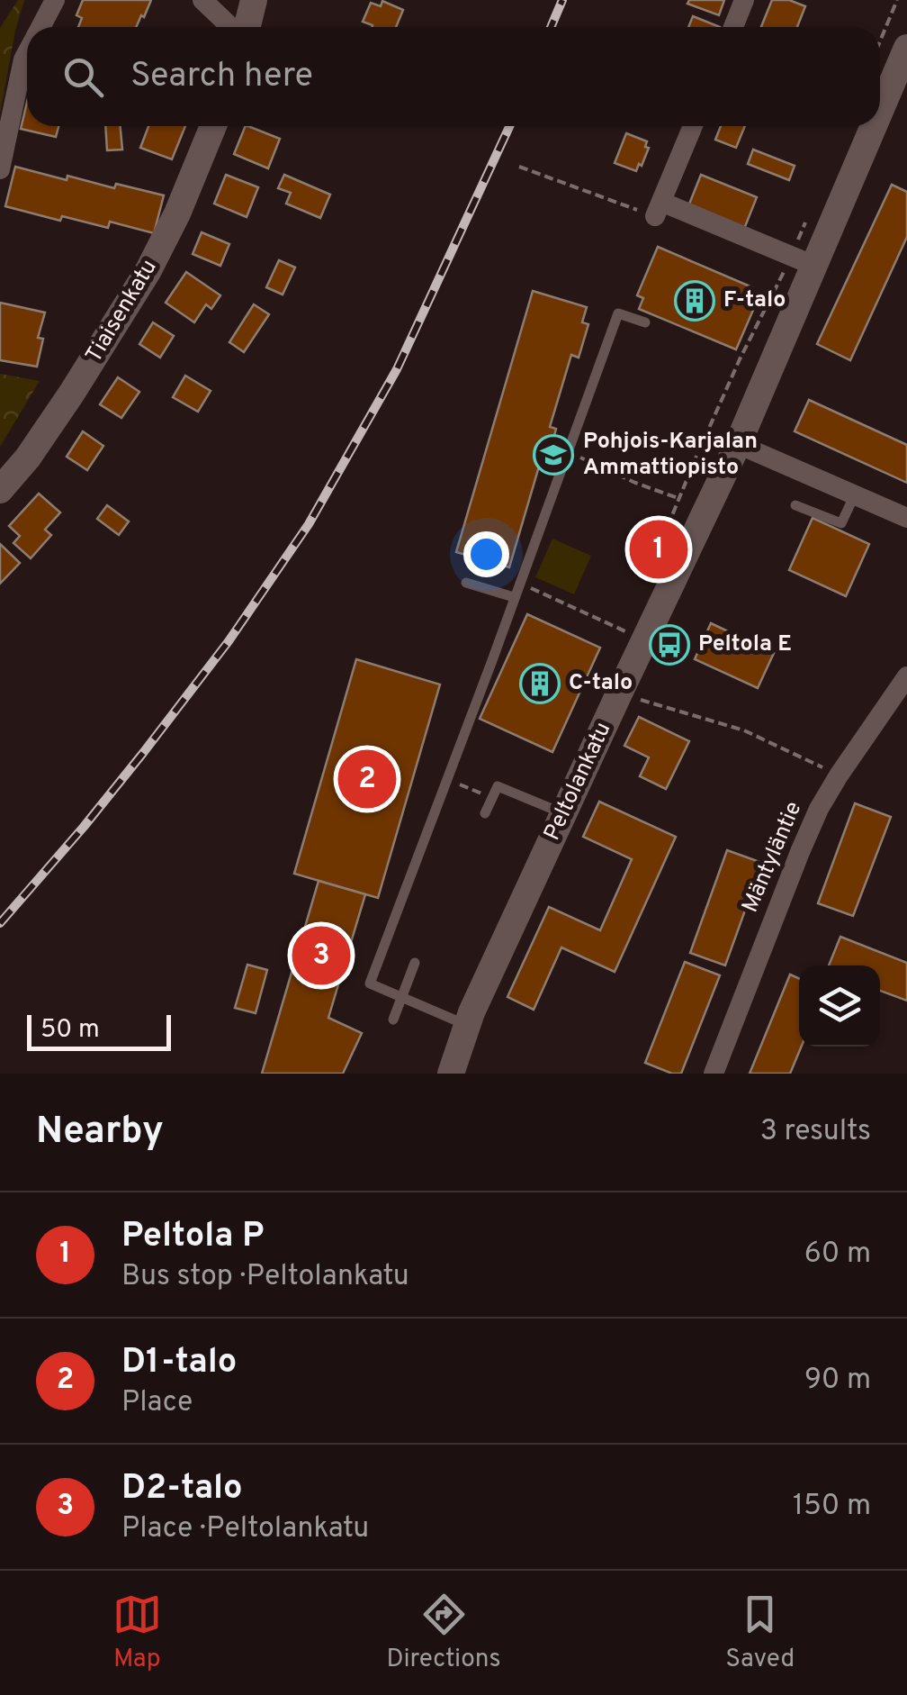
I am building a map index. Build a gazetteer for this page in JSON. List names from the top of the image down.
{
  "streets": {
    "street": ["Tiaisenkatu", "Peltolankatu", "Mäntyläntie"]
  },
  "places": {
    "building": ["F-talo", "C-talo"],
    "school or university": ["Pohjois-Karjalan Ammattiopisto"],
    "bus stop": ["Peltola E"]
  },
  "scale_bar": "50 m",
  "page": {
    "search": "Search here",
    "pins": ["1", "2", "3"],
    "scale": "50 m",
    "heading": ["Nearby", "3 results"],
    "list": [
      {
        "mark": "1",
        "name": "Peltola P",
        "note": "Bus stop · Peltolankatu",
        "value": "60 m"
      },
      {
        "mark": "2",
        "name": "D1-talo",
        "note": "Place",
        "value": "90 m"
      },
      {
        "mark": "3",
        "name": "D2-talo",
        "note": "Place · Peltolankatu",
        "value": "150 m"
      }
    ],
    "nav": ["Map", "Directions", "Saved"]
  }
}
